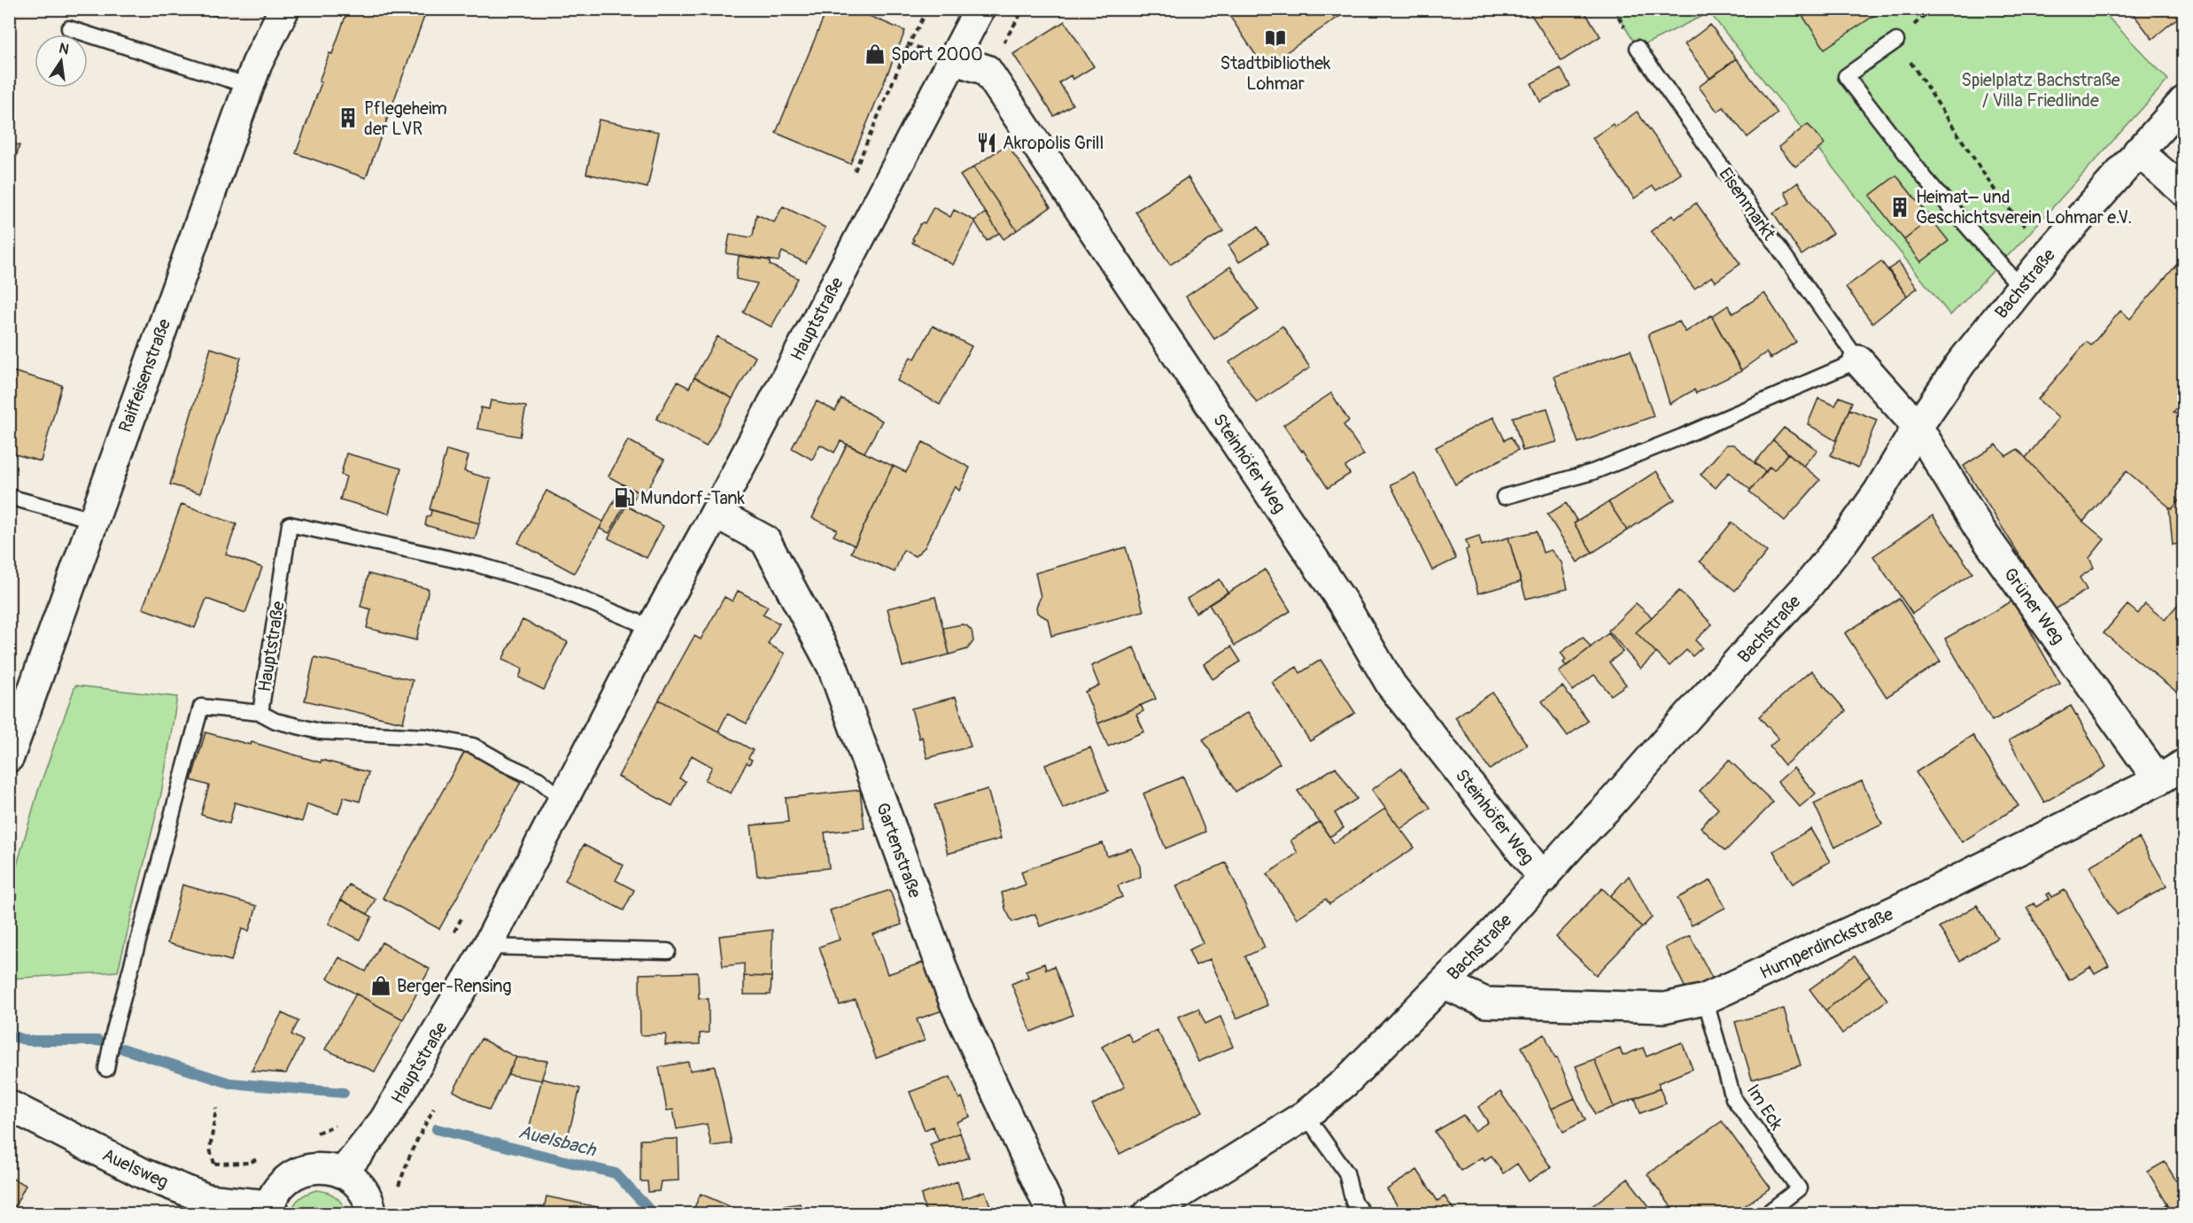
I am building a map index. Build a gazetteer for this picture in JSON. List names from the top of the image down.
{
  "streets": {
    "street": [
      "Eisenmarkt",
      "Bachstraße",
      "Hauptstraße",
      "Raiffeisenstraße",
      "Steinhöfer Weg",
      "Grüner Weg",
      "Gartenstraße",
      "Humperdinckstraße",
      "Auelsweg"
    ],
    "lane": ["Im Eck"]
  },
  "crossings": [
    ["Eisenmarkt", "Bachstraße"],
    ["Eisenmarkt", "Grüner Weg"],
    ["Bachstraße", "Steinhöfer Weg"],
    ["Bachstraße", "Grüner Weg"],
    ["Bachstraße", "Humperdinckstraße"],
    ["Hauptstraße", "Steinhöfer Weg"],
    ["Hauptstraße", "Gartenstraße"],
    ["Grüner Weg", "Humperdinckstraße"],
    ["Humperdinckstraße", "Im Eck"]
  ],
  "water": ["Auelsbach"],
  "parks": ["Spielplatz Bachstraße / Villa Friedlinde"],
  "places": {
    "library": ["Stadtbibliothek Lohmar"],
    "shop": ["Sport 2000", "Berger-Rensing"],
    "building": ["Pflegeheim der LVR", "Heimat– und Geschichtsverein Lohmar e.V."],
    "restaurant": ["Akropolis Grill"],
    "fuel station": ["Mundorf-Tank"]
  },
  "north": "top"
}
